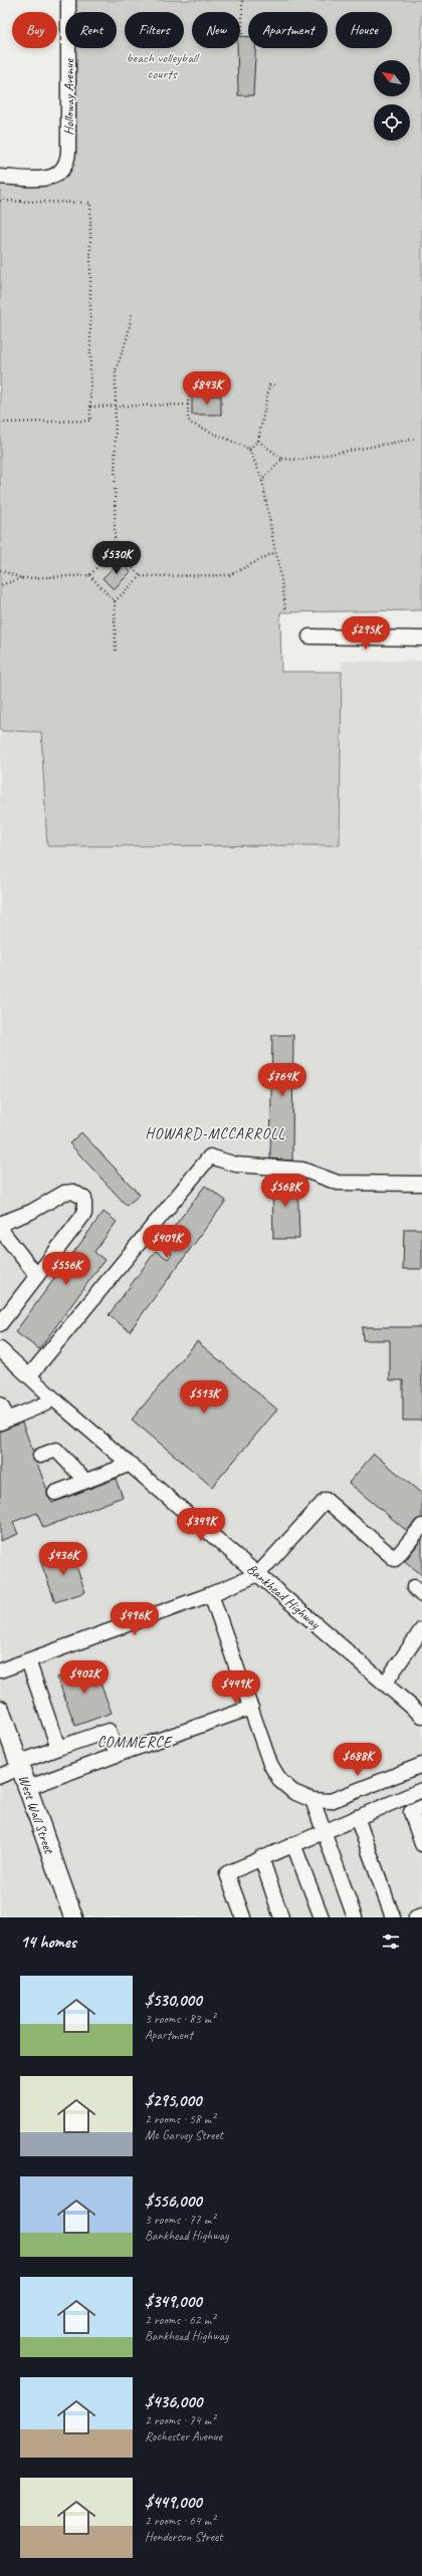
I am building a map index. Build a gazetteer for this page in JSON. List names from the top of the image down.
{
  "streets": {
    "main road": ["West Wall Street"],
    "street": ["Holloway Avenue", "Bankhead Highway"]
  },
  "districts": ["HOWARD-MCCARROLL", "COMMERCE"],
  "parks": ["beach volleyball courts"],
  "north": "top left",
  "page": {
    "chip": [
      "Buy",
      "Rent",
      "Filters",
      "New",
      "Apartment",
      "House"
    ],
    "price": [
      "$843K",
      "$530K",
      "$295K",
      "$764K",
      "$568K",
      "$409K",
      "$556K",
      "$513K",
      "$349K",
      "$436K",
      "$496K",
      "$402K",
      "$449K",
      "$688K"
    ],
    "heading": "14 homes",
    "list": [
      {
        "name": "$530,000",
        "note": "3 rooms · 83 m² · Apartment"
      },
      {
        "name": "$295,000",
        "note": "2 rooms · 58 m² · Mc Garvey Street"
      },
      {
        "name": "$556,000",
        "note": "3 rooms · 77 m² · Bankhead Highway"
      },
      {
        "name": "$349,000",
        "note": "2 rooms · 62 m² · Bankhead Highway"
      },
      {
        "name": "$436,000",
        "note": "2 rooms · 74 m² · Rochester Avenue"
      },
      {
        "name": "$449,000",
        "note": "2 rooms · 64 m² · Henderson Street"
      }
    ]
  }
}
